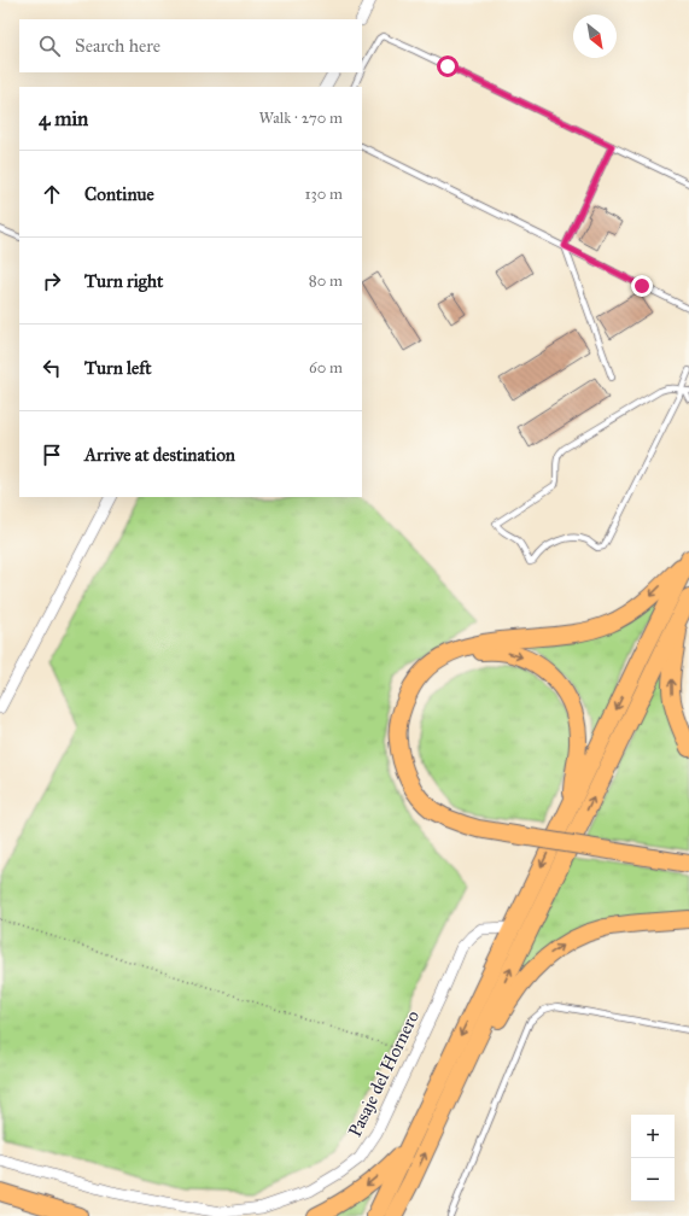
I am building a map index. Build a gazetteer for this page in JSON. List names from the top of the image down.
{
  "streets": {
    "street": ["Pasaje del Hornero"]
  },
  "north": "bottom right",
  "page": {
    "search": "Search here",
    "heading": ["4 min", "Walk · 270 m"],
    "list": [
      ["Continue", "130 m"],
      ["Turn right", "80 m"],
      ["Turn left", "60 m"],
      "Arrive at destination"
    ],
    "map_buttons": ["+", "−"]
  }
}
